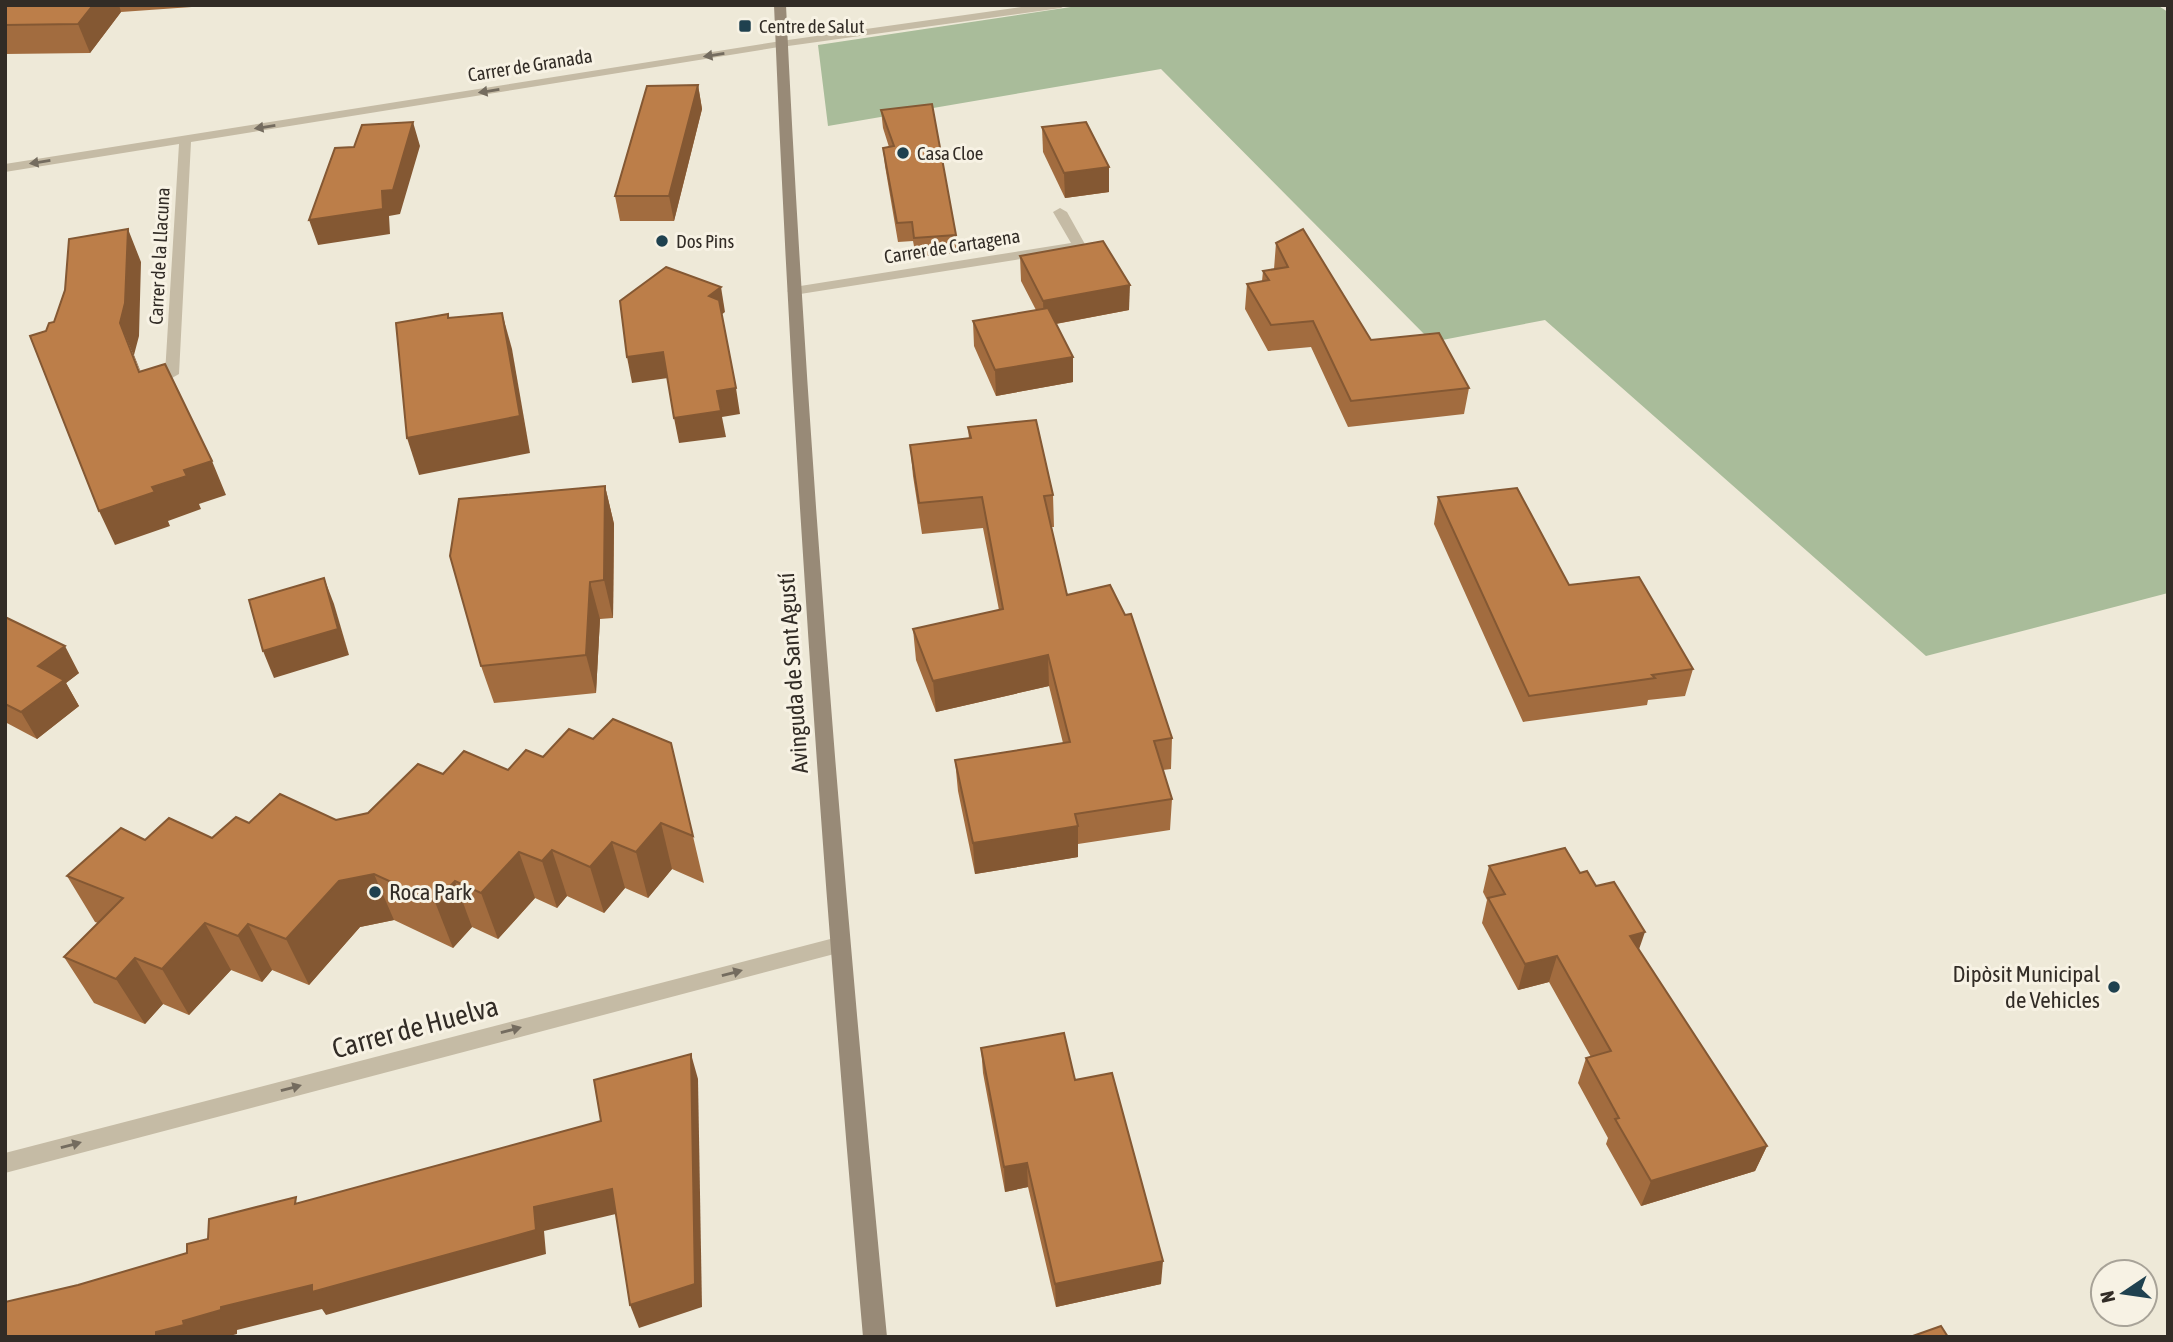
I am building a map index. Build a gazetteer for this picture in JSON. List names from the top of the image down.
{
  "streets": {
    "street": [
      "Carrer de Granada",
      "Carrer de Cartagena",
      "Carrer de la Llacuna",
      "Avinguda de Sant Agustí",
      "Carrer de Huelva"
    ]
  },
  "crossings": [
    ["Carrer de Granada", "Carrer de la Llacuna"],
    ["Carrer de Granada", "Avinguda de Sant Agustí"],
    ["Carrer de Cartagena", "Avinguda de Sant Agustí"],
    ["Avinguda de Sant Agustí", "Carrer de Huelva"]
  ],
  "one_way": ["Carrer de Granada", "Carrer de Huelva"],
  "places": {
    "transit": ["Centre de Salut"],
    "other": [
      "Casa Cloe",
      "Dos Pins",
      "Roca Park",
      "Dipòsit Municipal de Vehicles"
    ]
  },
  "north": "left"
}
